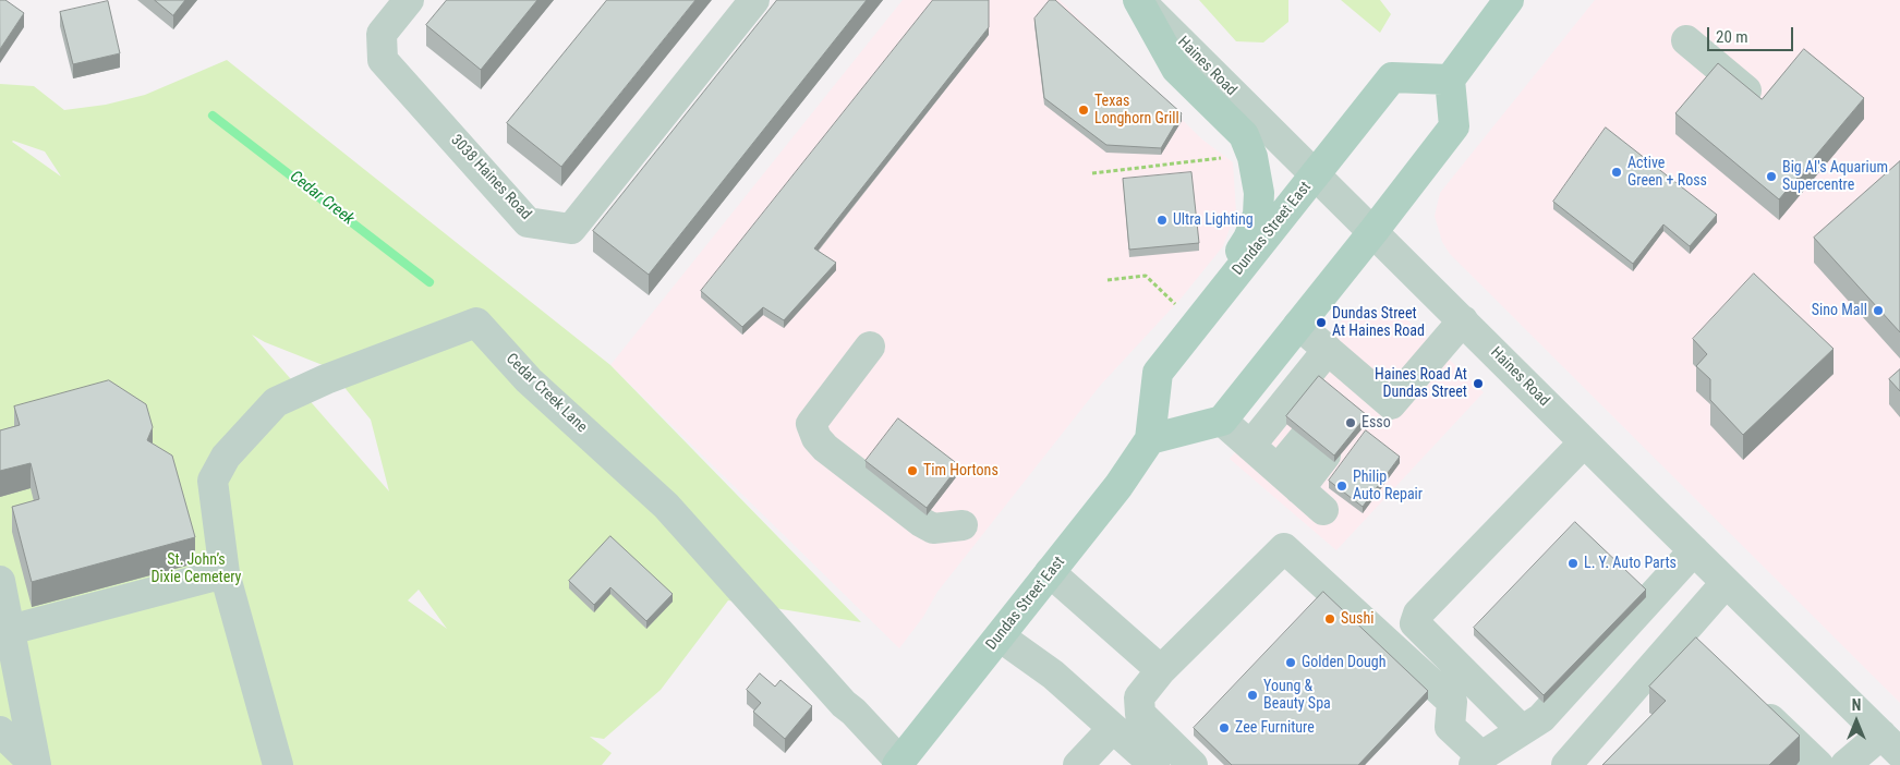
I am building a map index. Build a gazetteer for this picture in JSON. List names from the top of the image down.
{
  "streets": {
    "main road": ["Dundas Street East"],
    "street": ["Haines Road", "3038 Haines Road", "Cedar Creek Lane"]
  },
  "crossings": [
    ["Haines Road", "Dundas Street East"],
    ["Dundas Street East", "Cedar Creek Lane"]
  ],
  "water": ["Cedar Creek"],
  "parks": ["St. John’s Dixie Cemetery"],
  "places": [
    "Texas Longhorn Grill",
    "Active Green + Ross",
    "Big Al's Aquarium Supercentre",
    "Ultra Lighting",
    "Sino Mall",
    "Dundas Street At Haines Road",
    "Haines Road At Dundas Street",
    "Esso",
    "Tim Hortons",
    "Philip Auto Repair",
    "L. Y. Auto Parts",
    "Sushi",
    "Golden Dough",
    "Young & Beauty Spa",
    "Zee Furniture"
  ],
  "scale_bar": "20 m",
  "north": "top"
}
